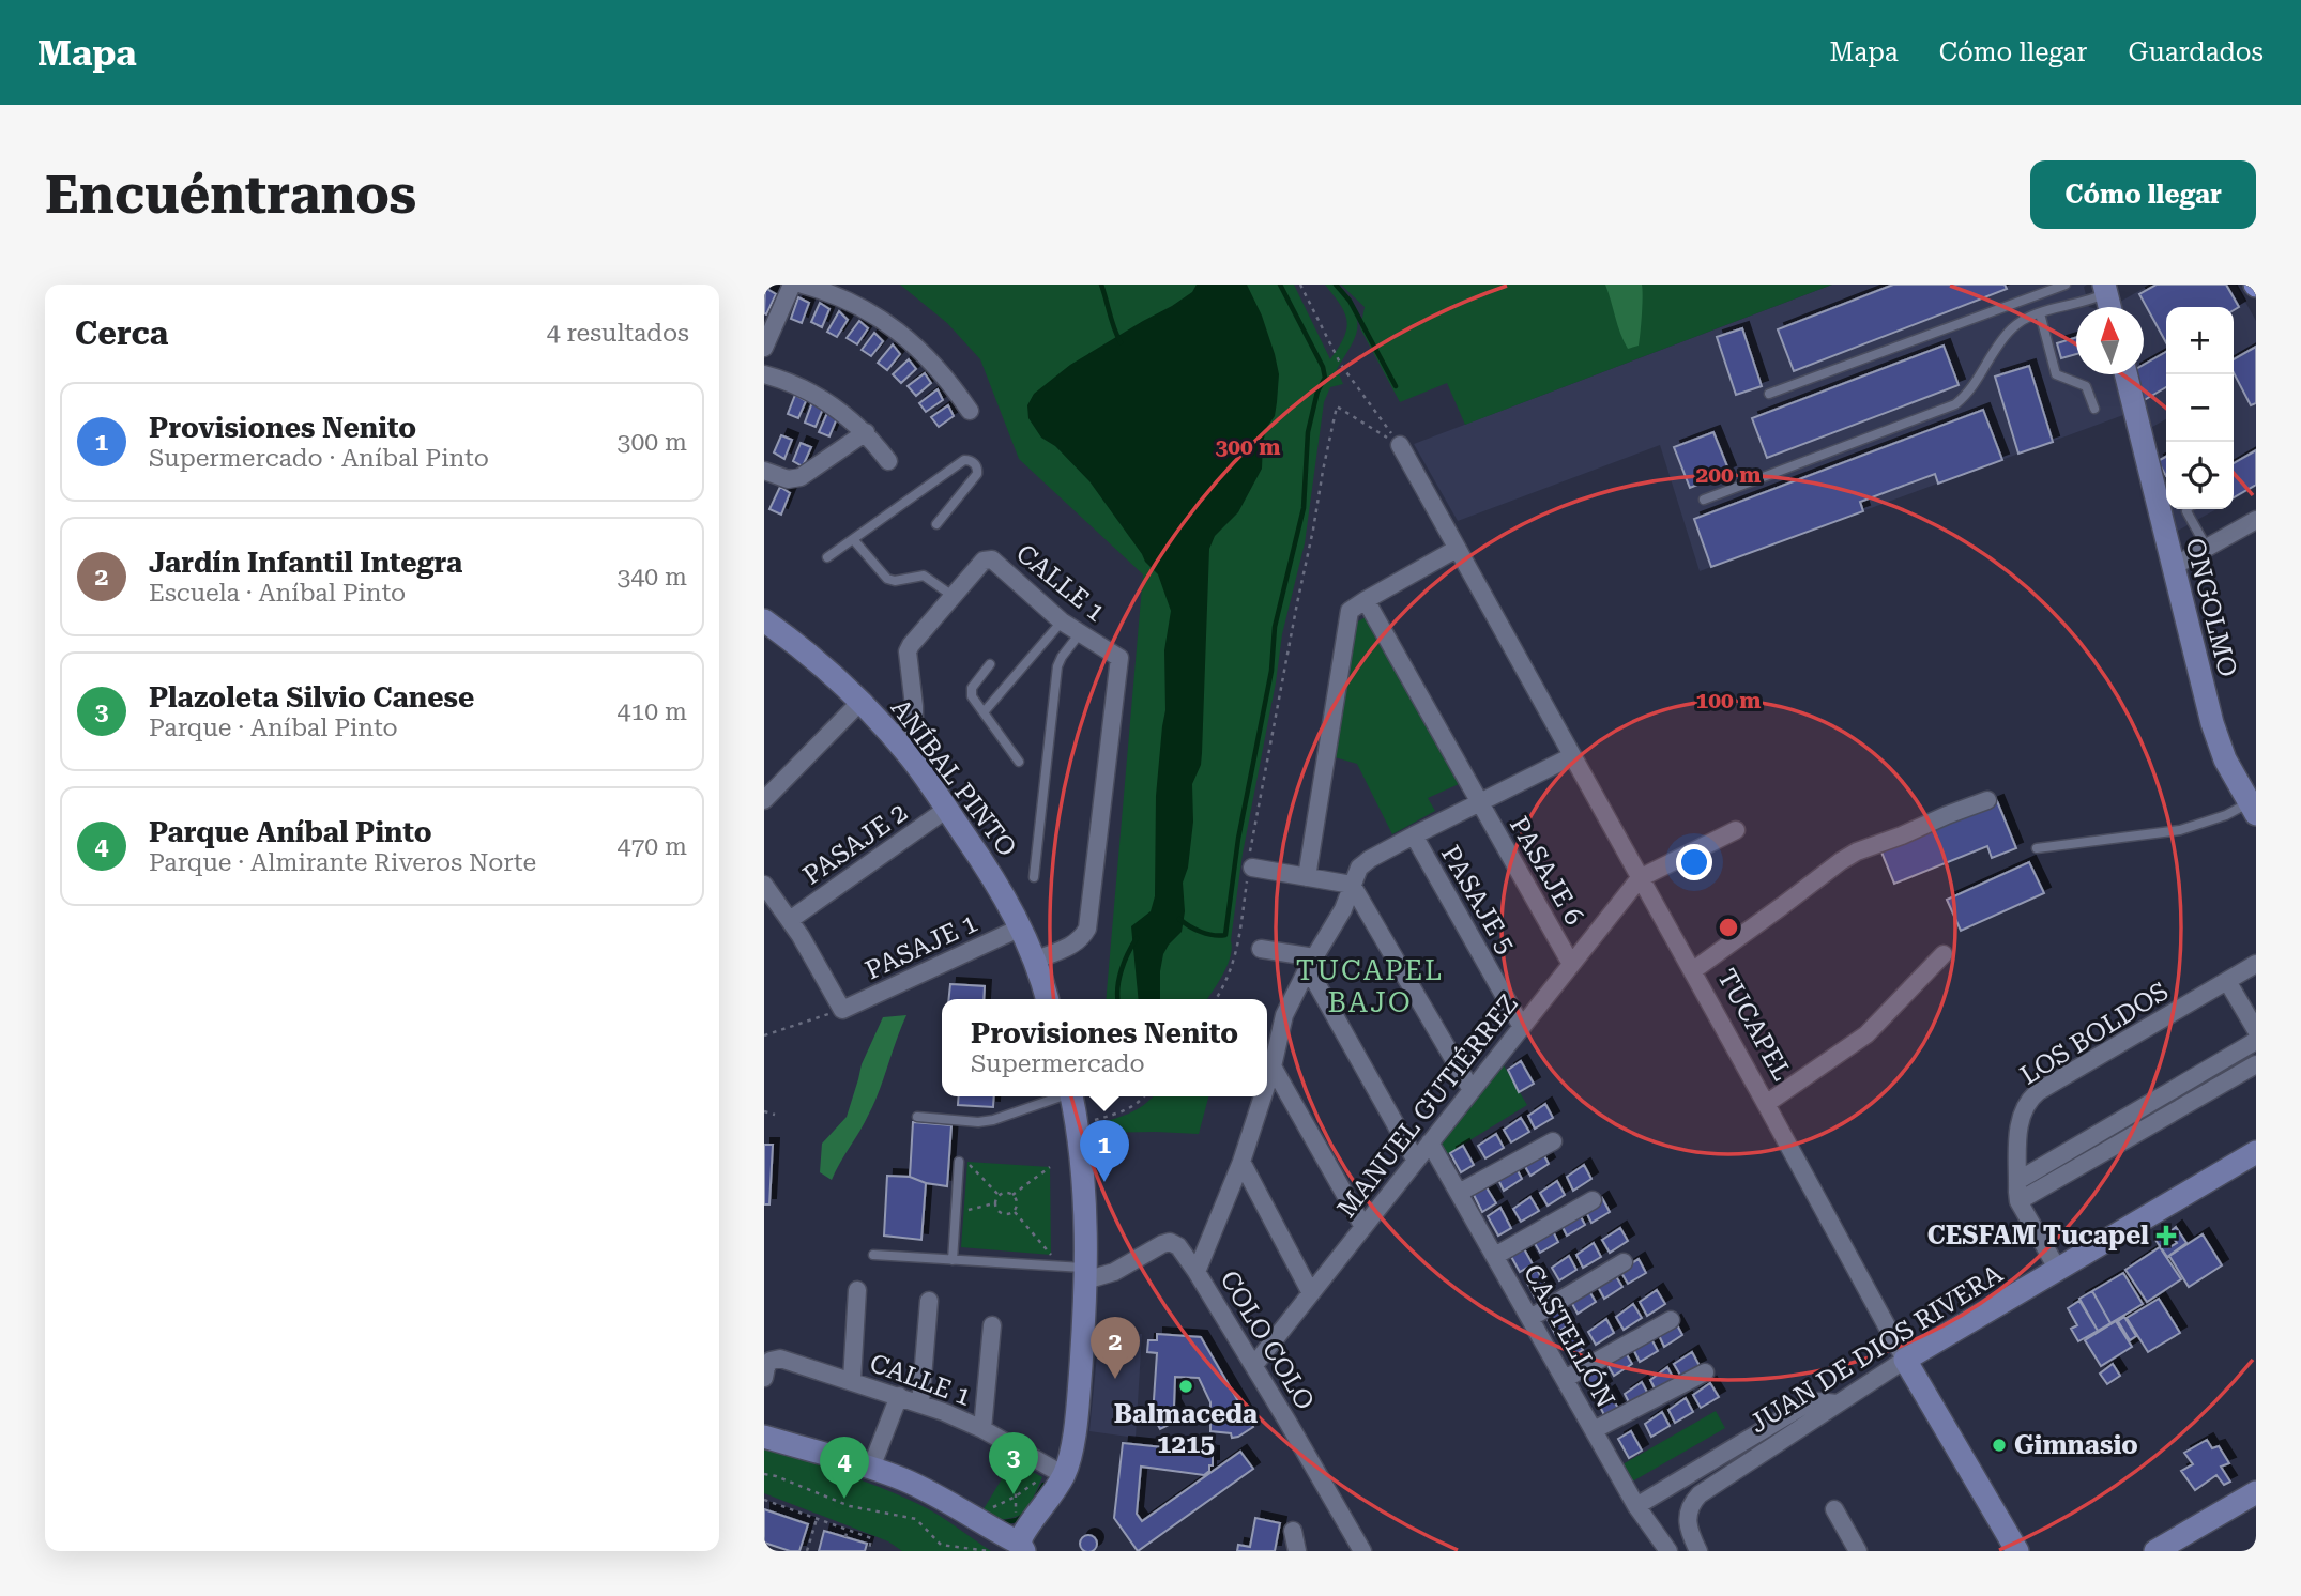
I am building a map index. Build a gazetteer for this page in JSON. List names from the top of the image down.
{
  "streets": {
    "street": [
      "CALLE 1",
      "ONGOLMO",
      "ANÍBAL PINTO",
      "PASAJE 2",
      "PASAJE 6",
      "PASAJE 5",
      "PASAJE 1",
      "TUCAPEL",
      "LOS BOLDOS",
      "MANUEL GUTIÉRREZ",
      "CASTELLÓN",
      "COLO COLO",
      "JUAN DE DIOS RIVERA"
    ]
  },
  "crossings": [
    ["CALLE 1", "ANÍBAL PINTO"],
    ["ANÍBAL PINTO", "PASAJE 2"],
    ["ANÍBAL PINTO", "PASAJE 1"],
    ["PASAJE 6", "MANUEL GUTIÉRREZ"],
    ["PASAJE 5", "MANUEL GUTIÉRREZ"],
    ["TUCAPEL", "MANUEL GUTIÉRREZ"],
    ["TUCAPEL", "JUAN DE DIOS RIVERA"],
    ["MANUEL GUTIÉRREZ", "CASTELLÓN"],
    ["MANUEL GUTIÉRREZ", "COLO COLO"]
  ],
  "districts": ["TUCAPEL BAJO"],
  "places": {
    "health": ["CESFAM Tucapel"],
    "other": ["Balmaceda 1215", "Gimnasio"]
  },
  "north": "top",
  "page": {
    "header": "Mapa",
    "nav": ["Mapa", "Cómo llegar", "Guardados"],
    "buttons": "Cómo llegar",
    "title": "Encuéntranos",
    "heading": ["Cerca", "4 resultados"],
    "map_buttons": ["+", "−"],
    "list": [
      {
        "mark": "1",
        "name": "Provisiones Nenito",
        "note": "Supermercado · Aníbal Pinto",
        "value": "300 m"
      },
      {
        "mark": "2",
        "name": "Jardín Infantil Integra",
        "note": "Escuela · Aníbal Pinto",
        "value": "340 m"
      },
      {
        "mark": "3",
        "name": "Plazoleta Silvio Canese",
        "note": "Parque · Aníbal Pinto",
        "value": "410 m"
      },
      {
        "mark": "4",
        "name": "Parque Aníbal Pinto",
        "note": "Parque · Almirante Riveros Norte",
        "value": "470 m"
      }
    ],
    "popup": ["Provisiones Nenito", "Supermercado"],
    "pins": [
      "1",
      "2",
      "3",
      "4"
    ]
  },
  "rings": ["300 m", "200 m", "100 m"]
}
